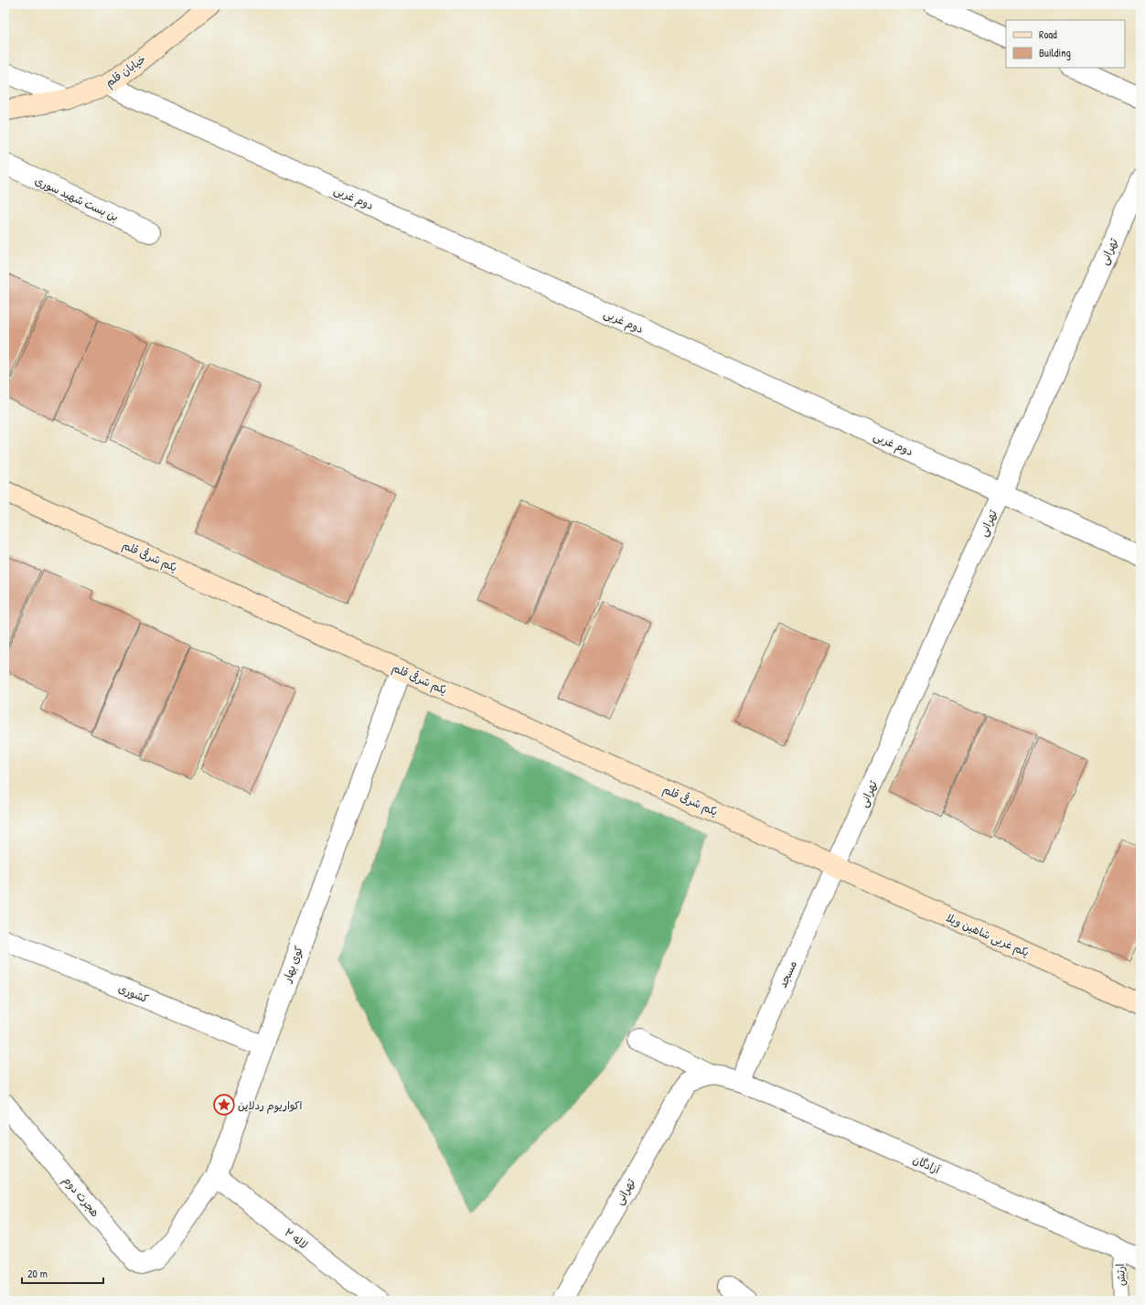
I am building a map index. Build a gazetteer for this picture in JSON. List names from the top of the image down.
{
  "streets": {
    "street": [
      "خیابان قلم",
      "دوم غربی",
      "بن بست شهید سوری",
      "تهرانی",
      "یکم شرقی قلم",
      "یکم غربی شاهین ویلا",
      "کوی بهار",
      "مسجد",
      "کشوری",
      "آزادگان",
      "هجرت دوم",
      "لاله ۲"
    ],
    "lane": ["ارتش"]
  },
  "crossings": [
    ["خیابان قلم", "دوم غربی"],
    ["دوم غربی", "تهرانی"],
    ["تهرانی", "یکم شرقی قلم"],
    ["تهرانی", "یکم غربی شاهین ویلا"],
    ["تهرانی", "مسجد"],
    ["تهرانی", "آزادگان"],
    ["یکم شرقی قلم", "یکم غربی شاهین ویلا"],
    ["یکم شرقی قلم", "کوی بهار"],
    ["یکم شرقی قلم", "مسجد"],
    ["یکم غربی شاهین ویلا", "مسجد"],
    ["کوی بهار", "کشوری"],
    ["کوی بهار", "هجرت دوم"],
    ["کوی بهار", "لاله ۲"],
    ["مسجد", "آزادگان"],
    ["آزادگان", "ارتش"]
  ],
  "places": {
    "place": ["اکواریوم ردلاین"]
  },
  "legend": ["Road", "Building"],
  "scale_bar": "20 m"
}
